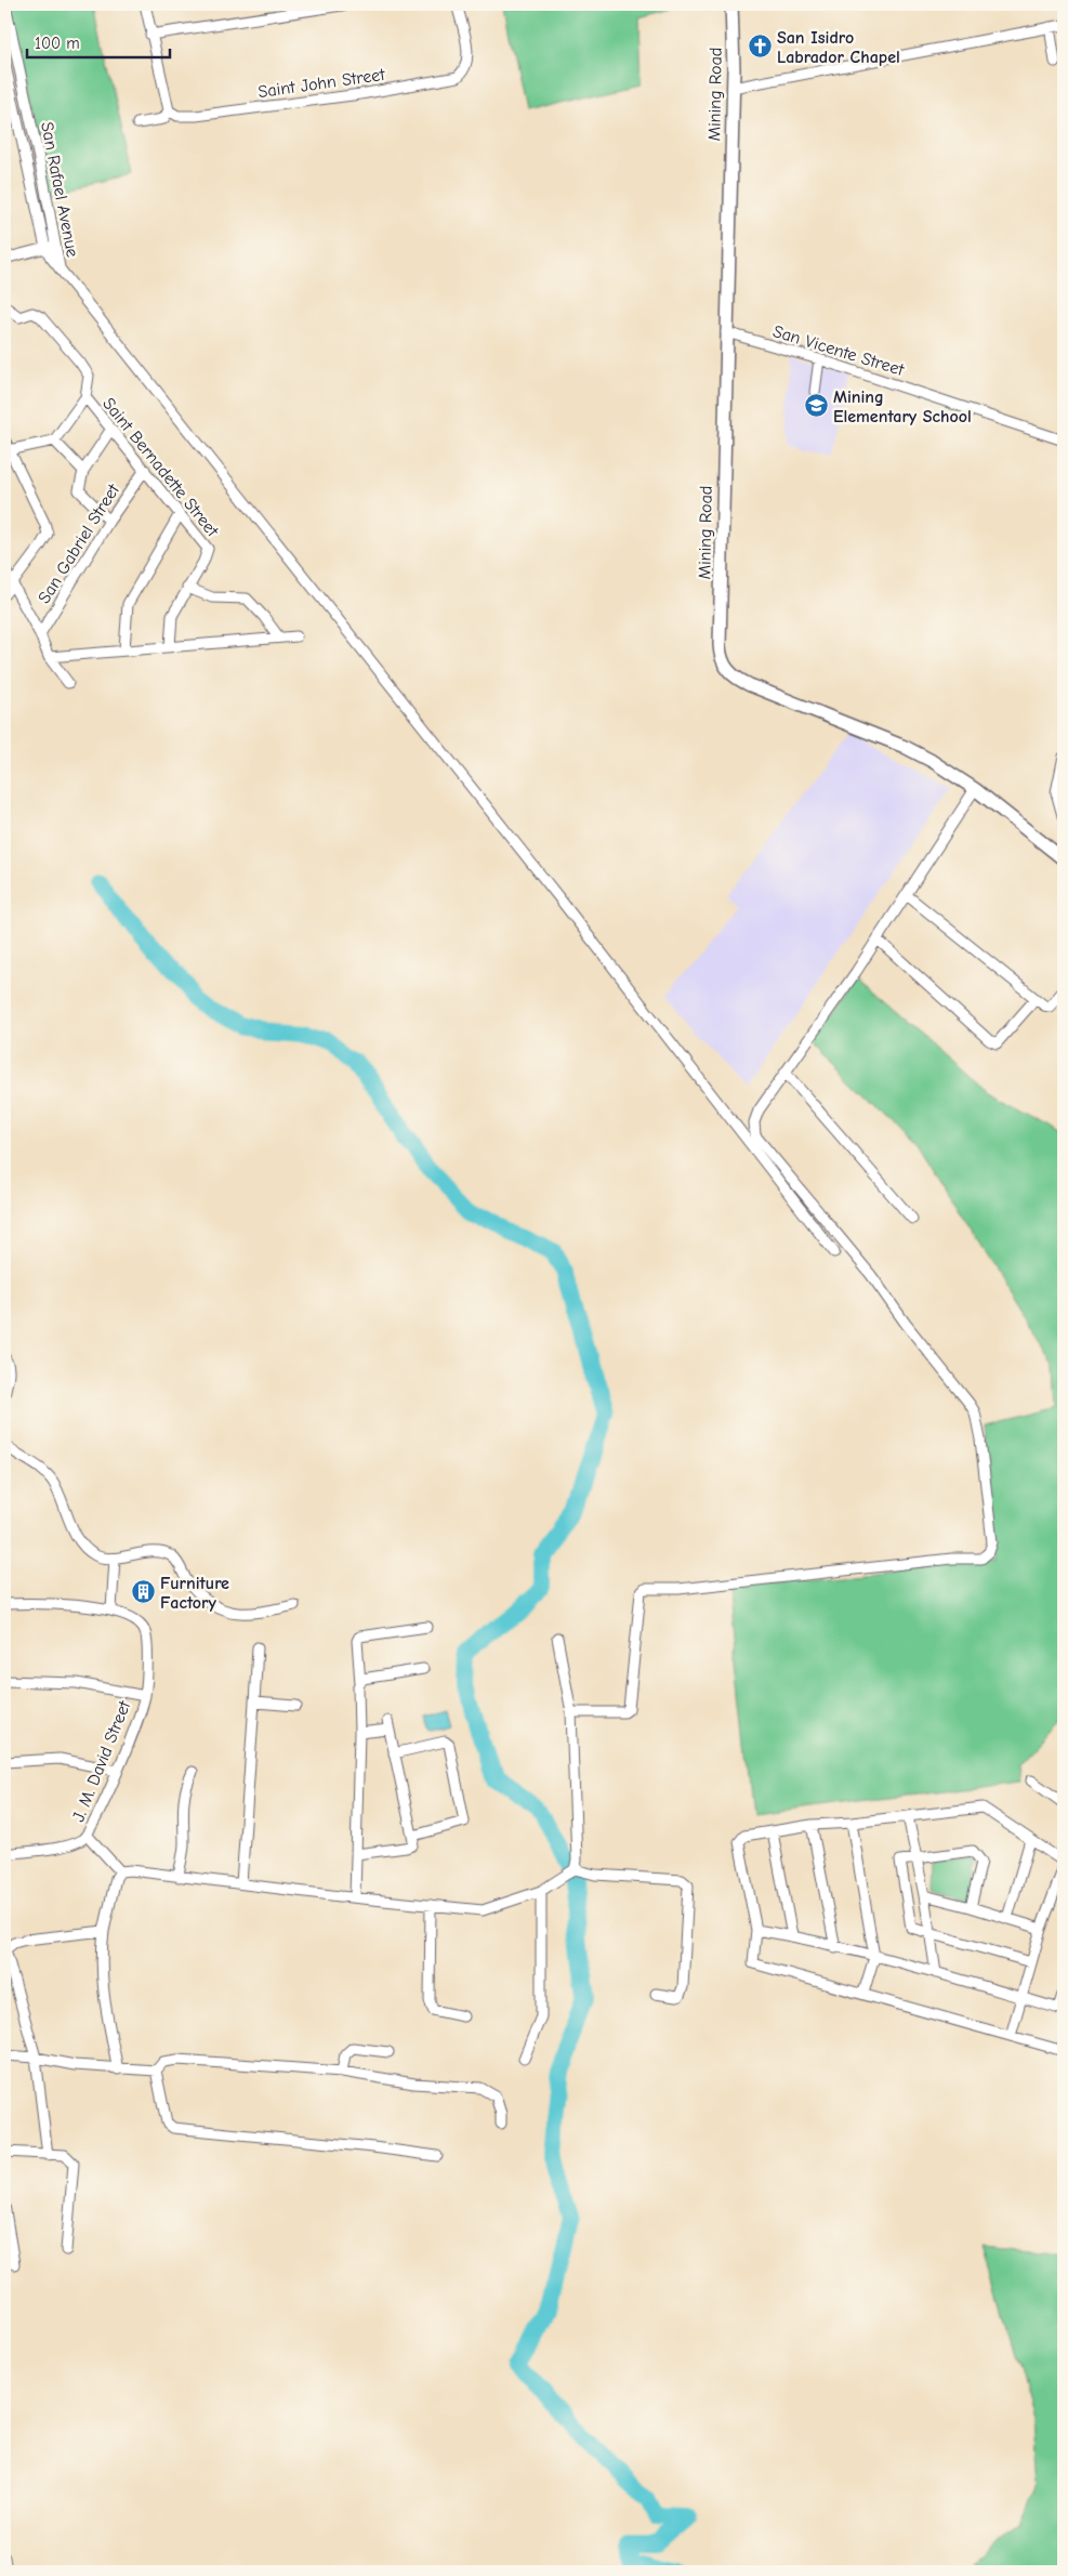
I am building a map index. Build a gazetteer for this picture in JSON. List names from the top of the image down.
{
  "streets": {
    "street": [
      "Saint John Street",
      "Mining Road",
      "San Rafael Avenue",
      "San Vicente Street",
      "Saint Bernadette Street",
      "San Gabriel Street",
      "J. M. David Street"
    ]
  },
  "crossings": [
    ["Mining Road", "San Vicente Street"],
    ["Saint Bernadette Street", "San Gabriel Street"]
  ],
  "places": {
    "church": ["San Isidro Labrador Chapel"],
    "school or university": ["Mining Elementary School"],
    "building": ["Furniture Factory"]
  },
  "scale_bar": "100 m"
}
